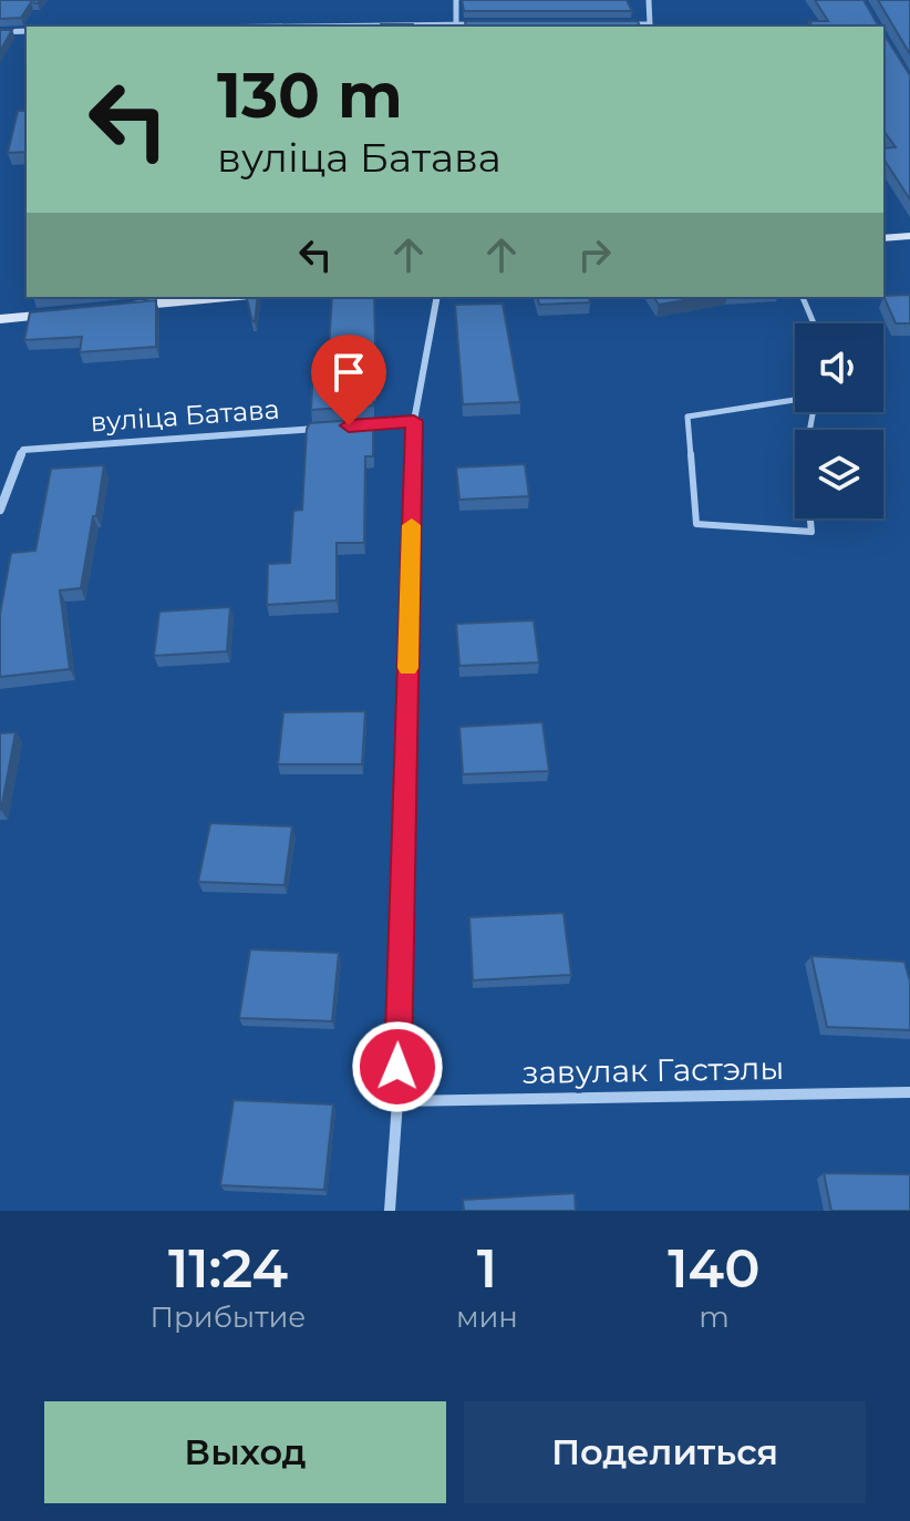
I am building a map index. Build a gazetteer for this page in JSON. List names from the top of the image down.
{
  "streets": {
    "street": ["вуліца Батава", "завулак Гастэлы"]
  },
  "page": {
    "turn": ["130 m", "вуліца Батава"],
    "eta": [
      "11:24",
      "Прибытие",
      "1",
      "мин",
      "140",
      "m"
    ],
    "buttons": ["Выход", "Поделиться"]
  }
}
